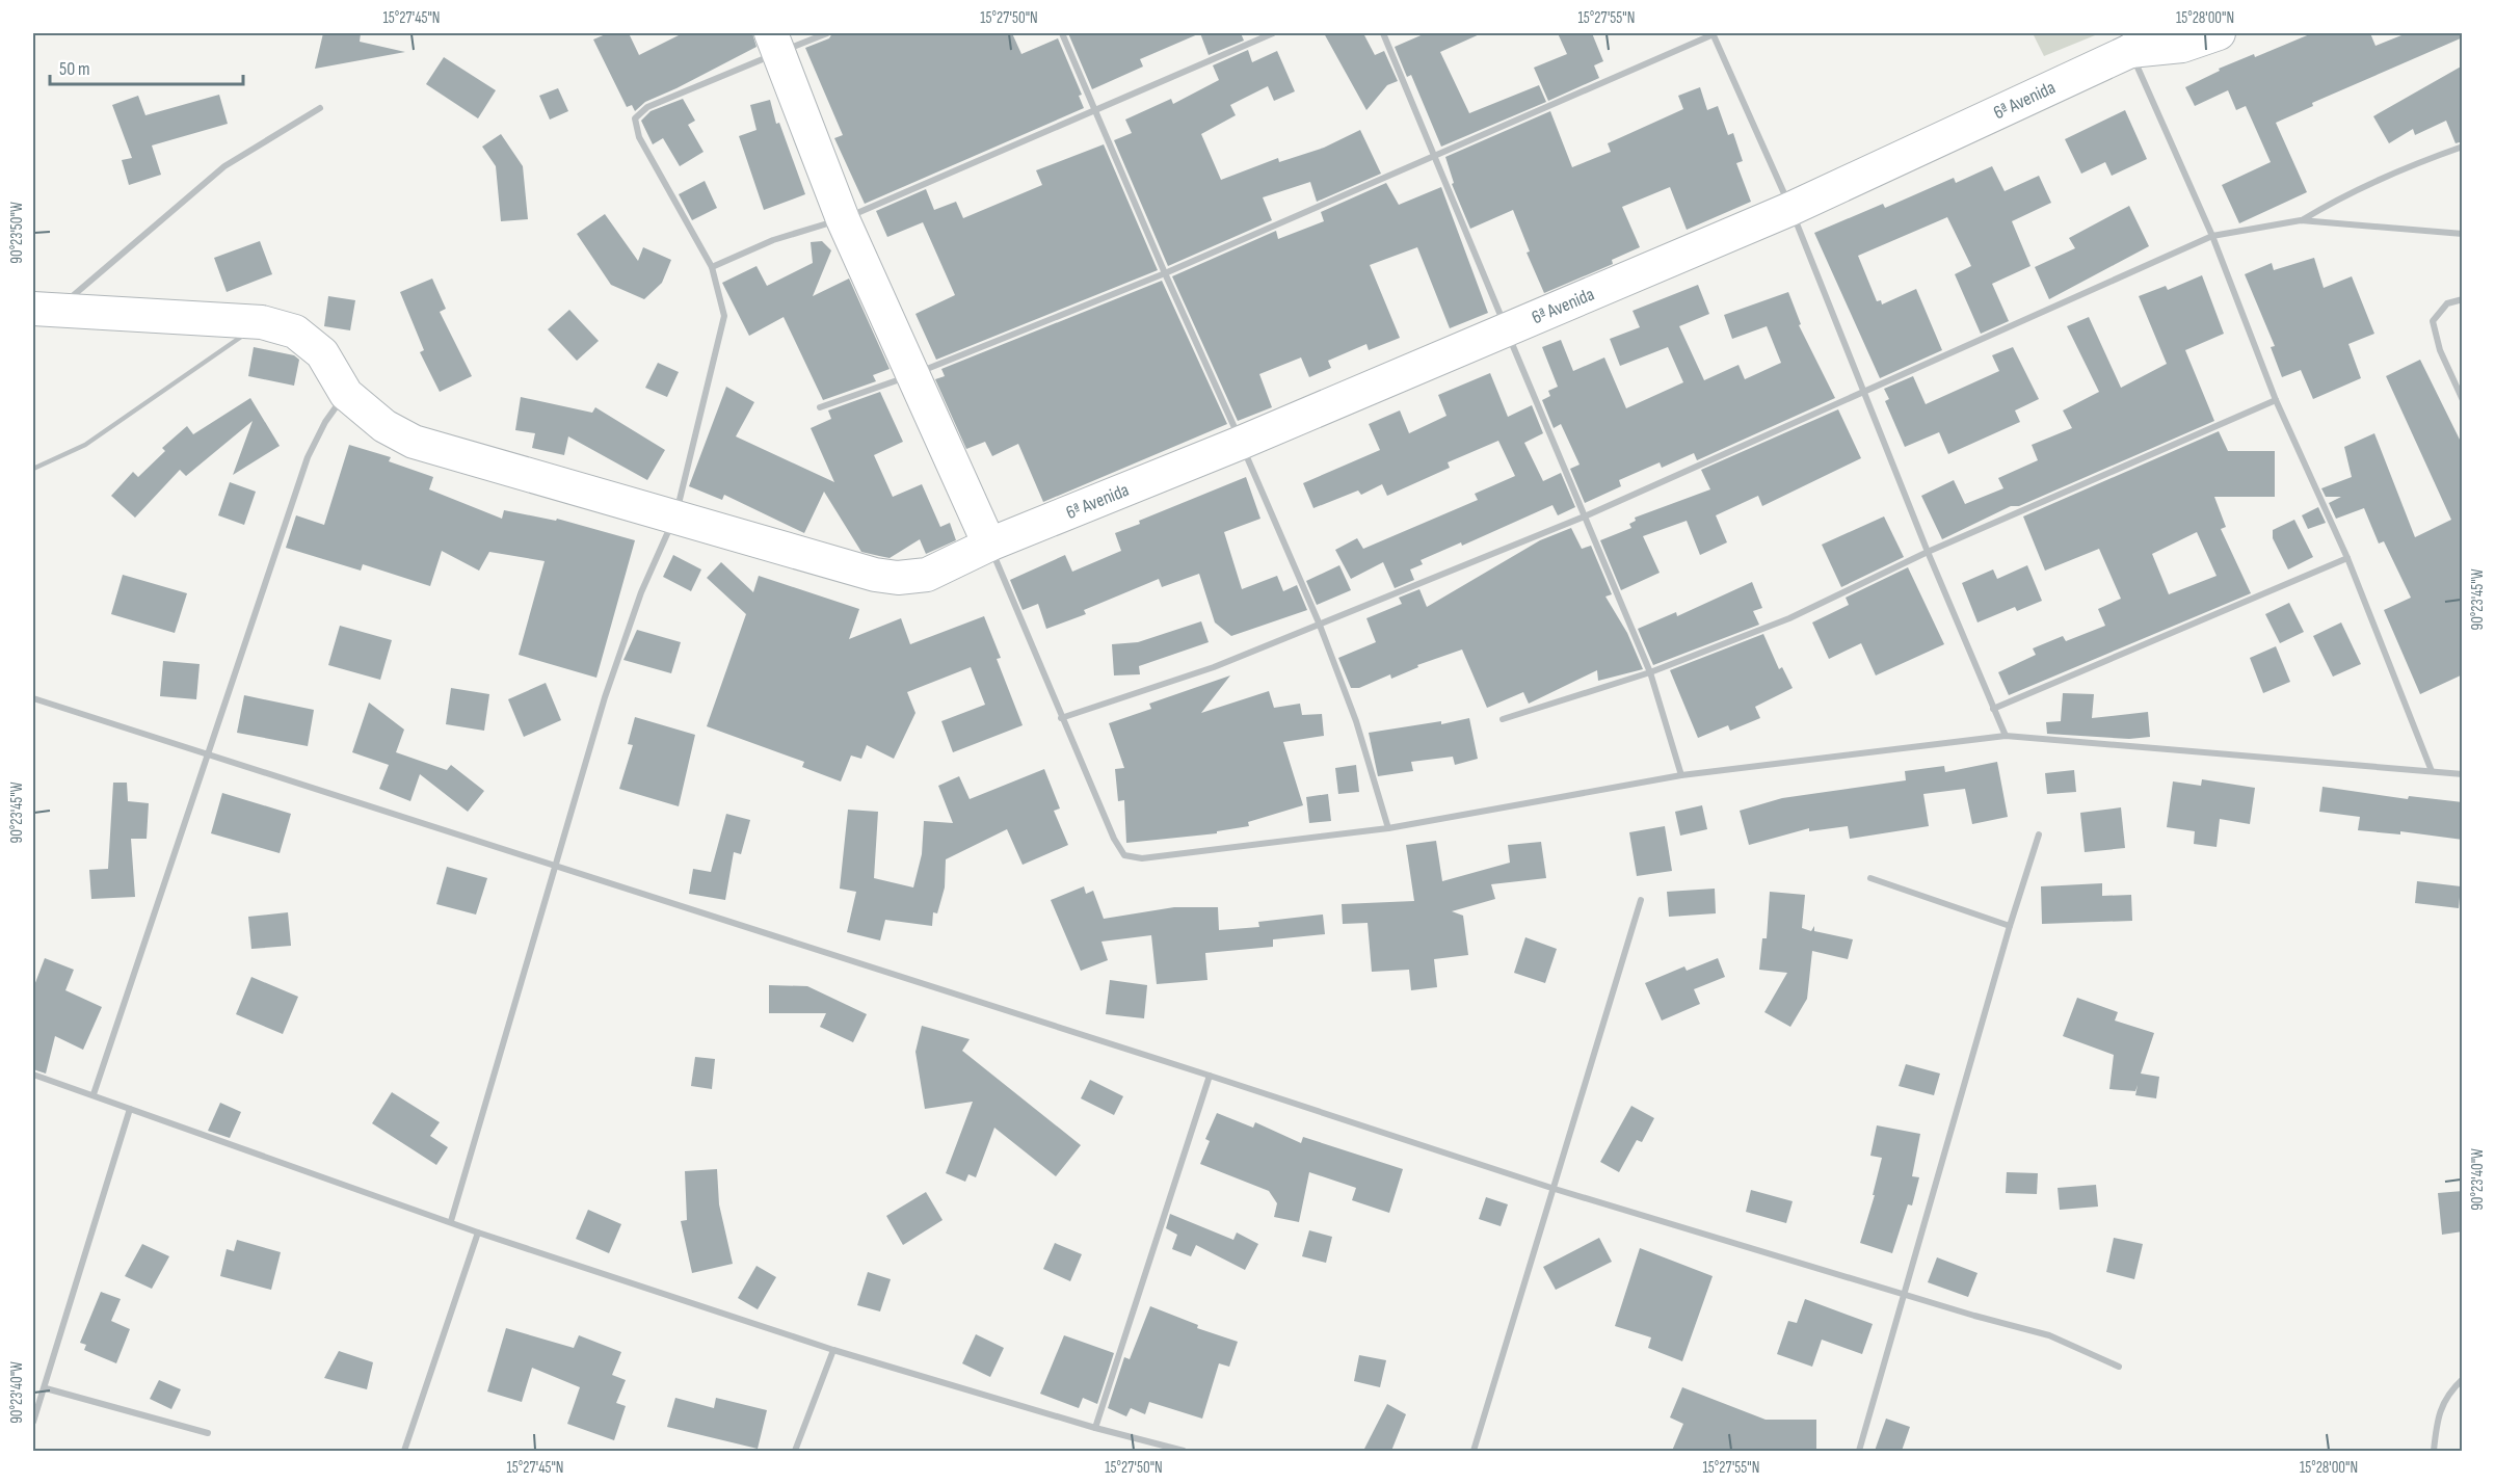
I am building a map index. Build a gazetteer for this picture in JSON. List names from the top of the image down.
{
  "streets": {
    "street": ["6ª Avenida"]
  },
  "scale_bar": "50 m",
  "coordinates": [
    "15°27'45\"N",
    "15°27'50\"N",
    "15°27'55\"N",
    "15°28'00\"N",
    "90°23'50\"W",
    "90°23'45\"W",
    "90°23'40\"W"
  ]
}
